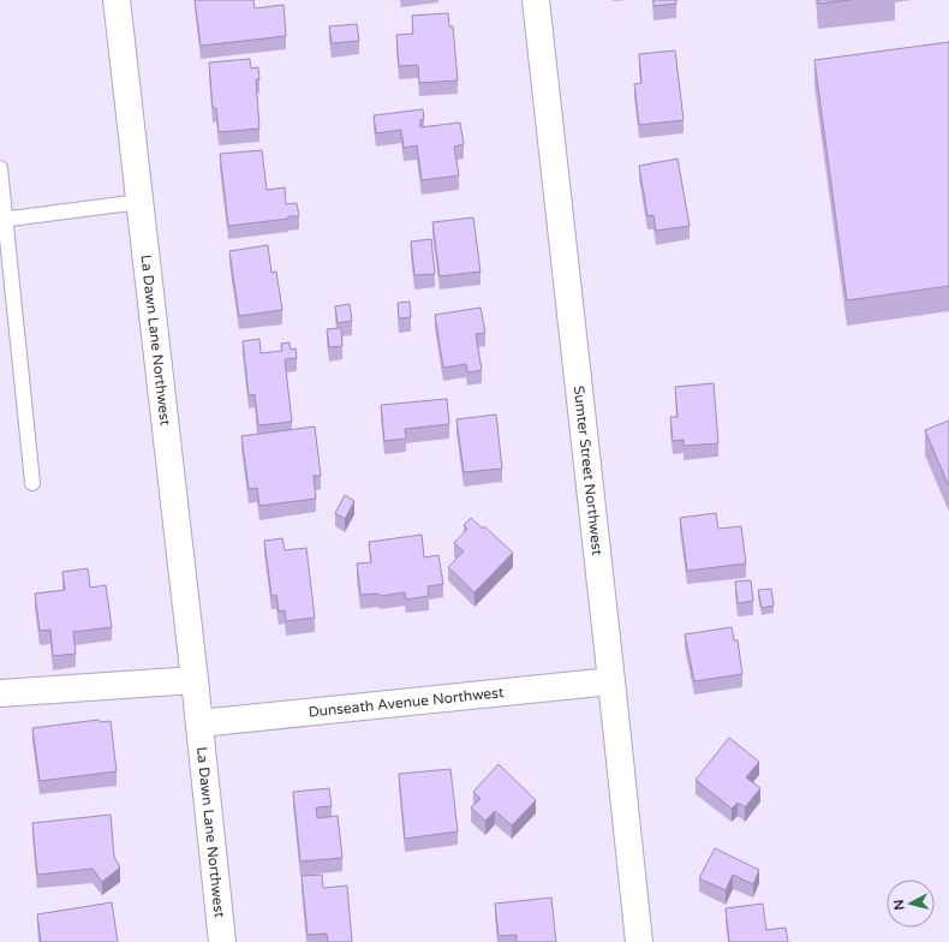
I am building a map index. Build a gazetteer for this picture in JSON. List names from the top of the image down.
{
  "streets": {
    "street": ["La Dawn Lane Northwest", "Sumter Street Northwest", "Dunseath Avenue Northwest"]
  },
  "crossings": [
    ["La Dawn Lane Northwest", "Dunseath Avenue Northwest"],
    ["Sumter Street Northwest", "Dunseath Avenue Northwest"]
  ],
  "north": "left"
}
